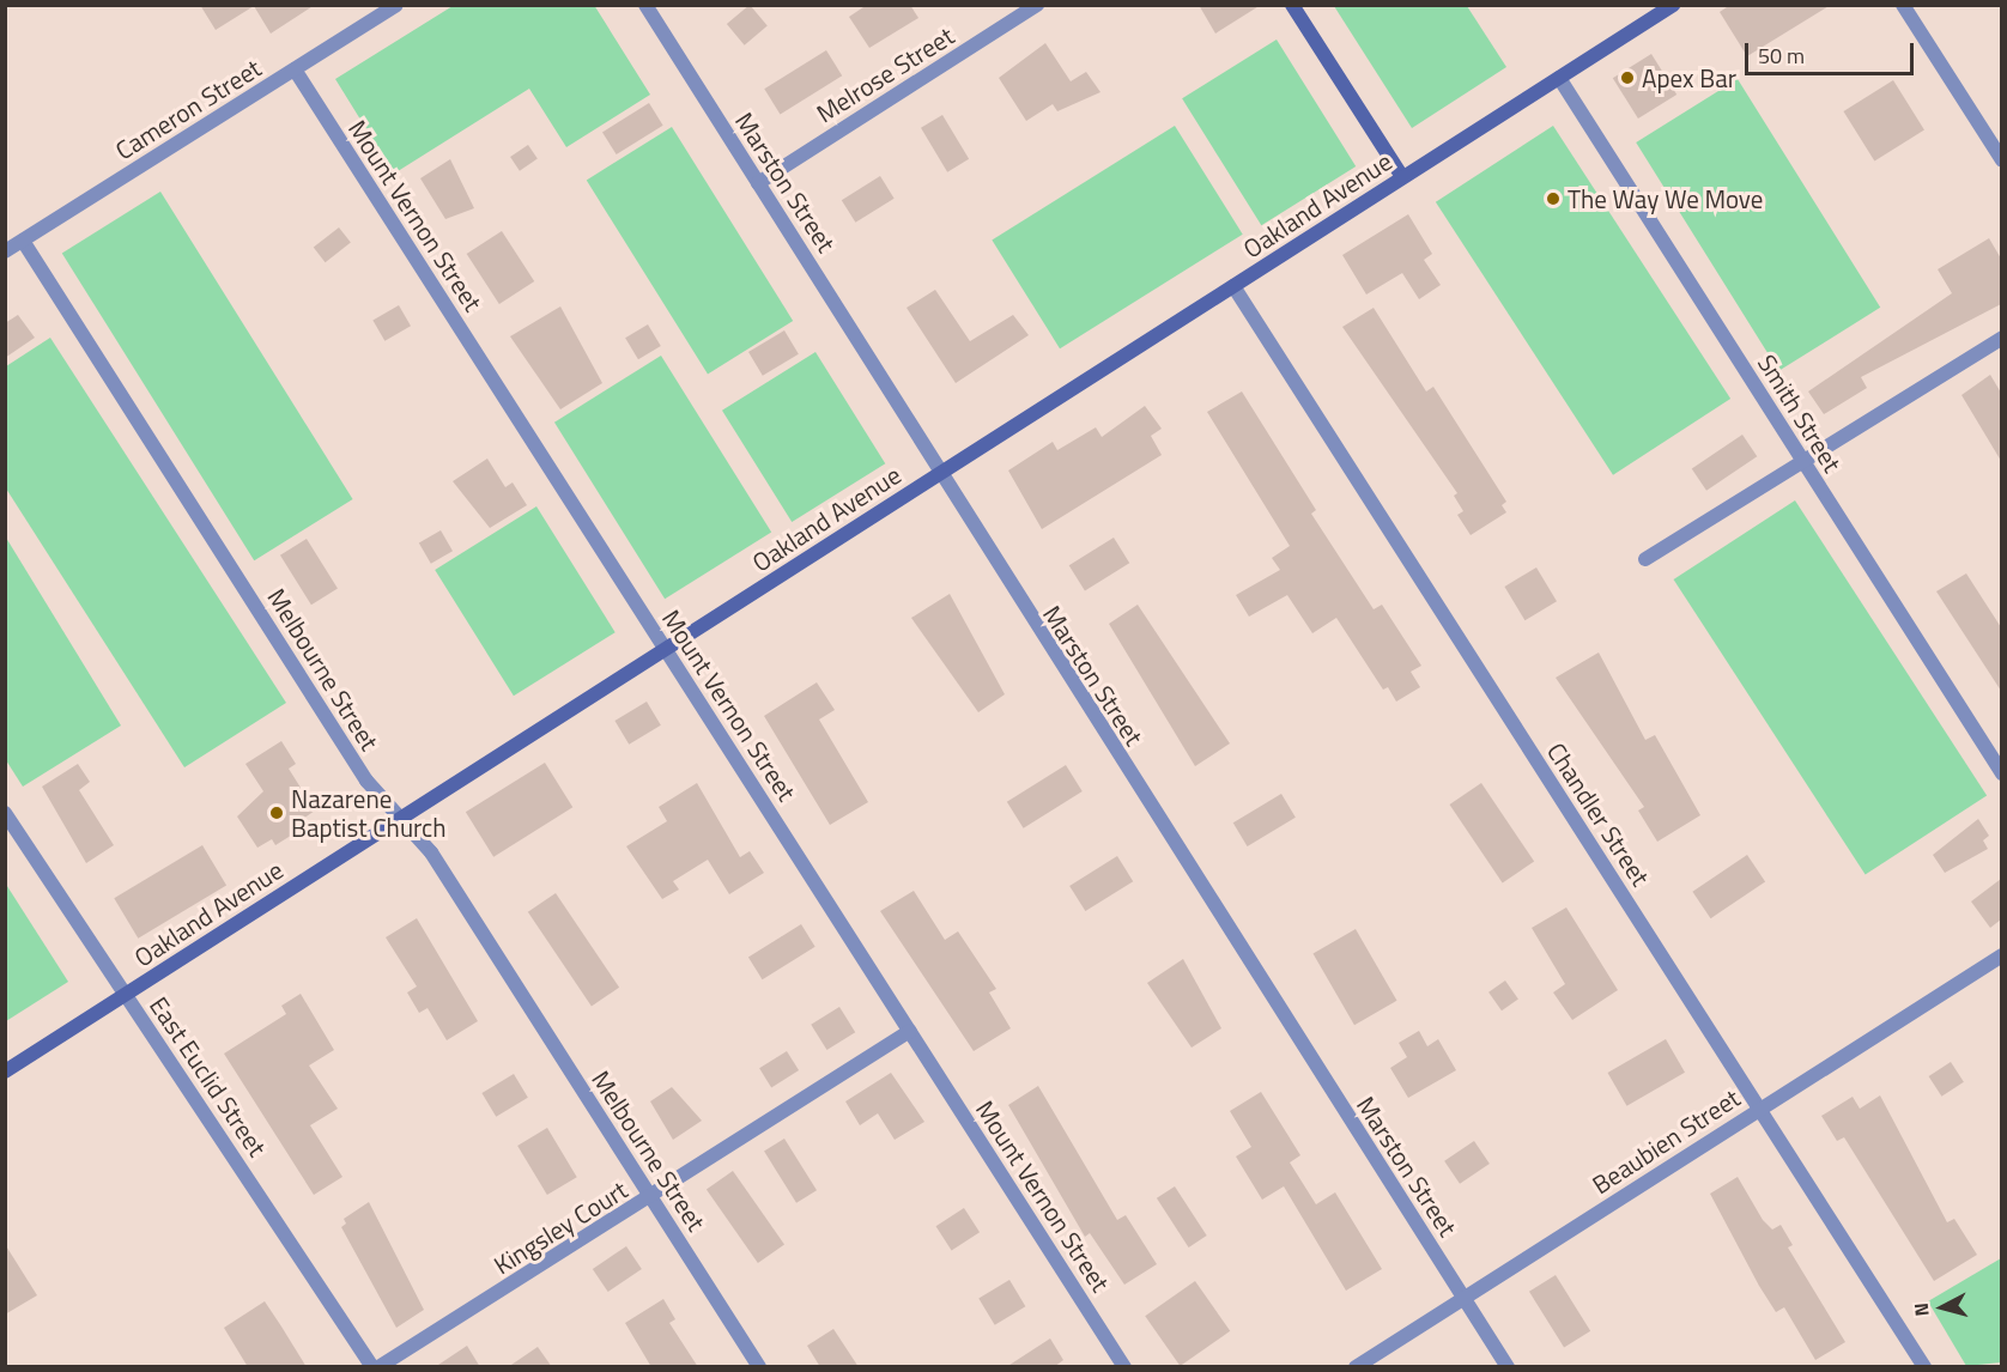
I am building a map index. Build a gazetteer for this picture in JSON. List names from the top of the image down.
{
  "streets": {
    "street": [
      "Melrose Street",
      "Cameron Street",
      "Marston Street",
      "Oakland Avenue",
      "Mount Vernon Street",
      "Smith Street",
      "Melbourne Street",
      "Chandler Street",
      "East Euclid Street",
      "Beaubien Street",
      "Kingsley Court"
    ]
  },
  "crossings": [
    ["Melrose Street", "Marston Street"],
    ["Cameron Street", "Mount Vernon Street"],
    ["Cameron Street", "Melbourne Street"],
    ["Marston Street", "Oakland Avenue"],
    ["Marston Street", "Beaubien Street"],
    ["Oakland Avenue", "Mount Vernon Street"],
    ["Oakland Avenue", "Smith Street"],
    ["Oakland Avenue", "Melbourne Street"],
    ["Oakland Avenue", "Chandler Street"],
    ["Oakland Avenue", "East Euclid Street"],
    ["Mount Vernon Street", "Kingsley Court"],
    ["Melbourne Street", "Kingsley Court"],
    ["Chandler Street", "Beaubien Street"]
  ],
  "places": ["Apex Bar", "The Way We Move", "Nazarene Baptist Church"],
  "scale_bar": "50 m",
  "north": "left"
}
